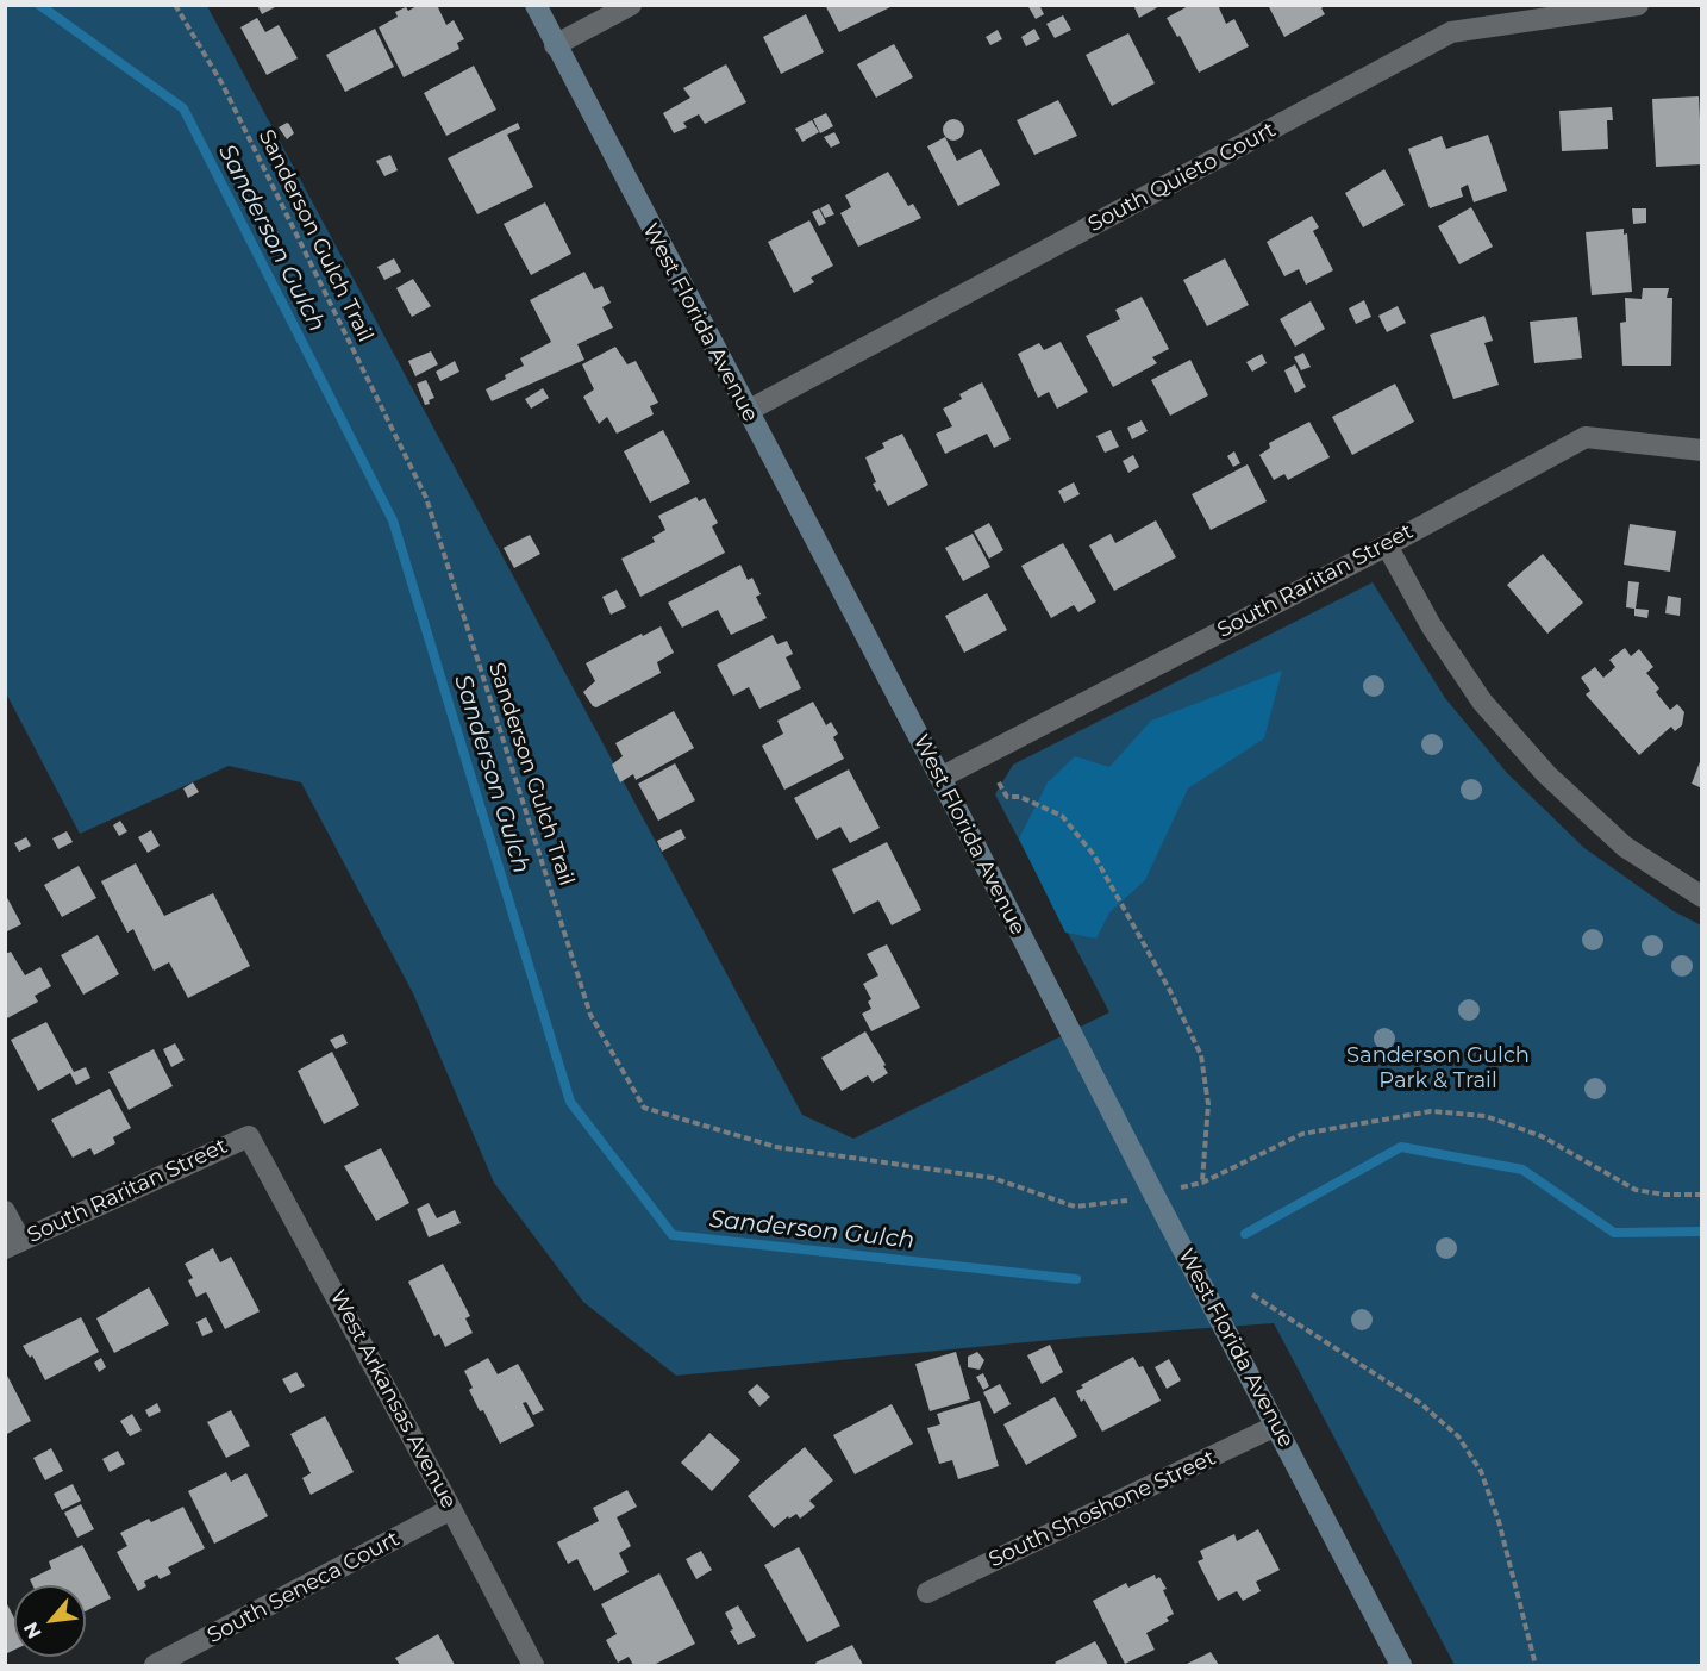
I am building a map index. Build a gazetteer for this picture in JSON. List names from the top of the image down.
{
  "streets": {
    "street": [
      "South Quieto Court",
      "West Florida Avenue",
      "South Raritan Street",
      "West Arkansas Avenue",
      "South Shoshone Street",
      "South Seneca Court"
    ],
    "path": ["Sanderson Gulch Trail"]
  },
  "crossings": [
    ["South Quieto Court", "West Florida Avenue"],
    ["West Florida Avenue", "South Raritan Street"],
    ["West Florida Avenue", "South Shoshone Street"],
    ["South Raritan Street", "West Arkansas Avenue"],
    ["West Arkansas Avenue", "South Seneca Court"]
  ],
  "water": ["Sanderson Gulch"],
  "parks": ["Sanderson Gulch Park & Trail"],
  "north": "bottom left"
}
